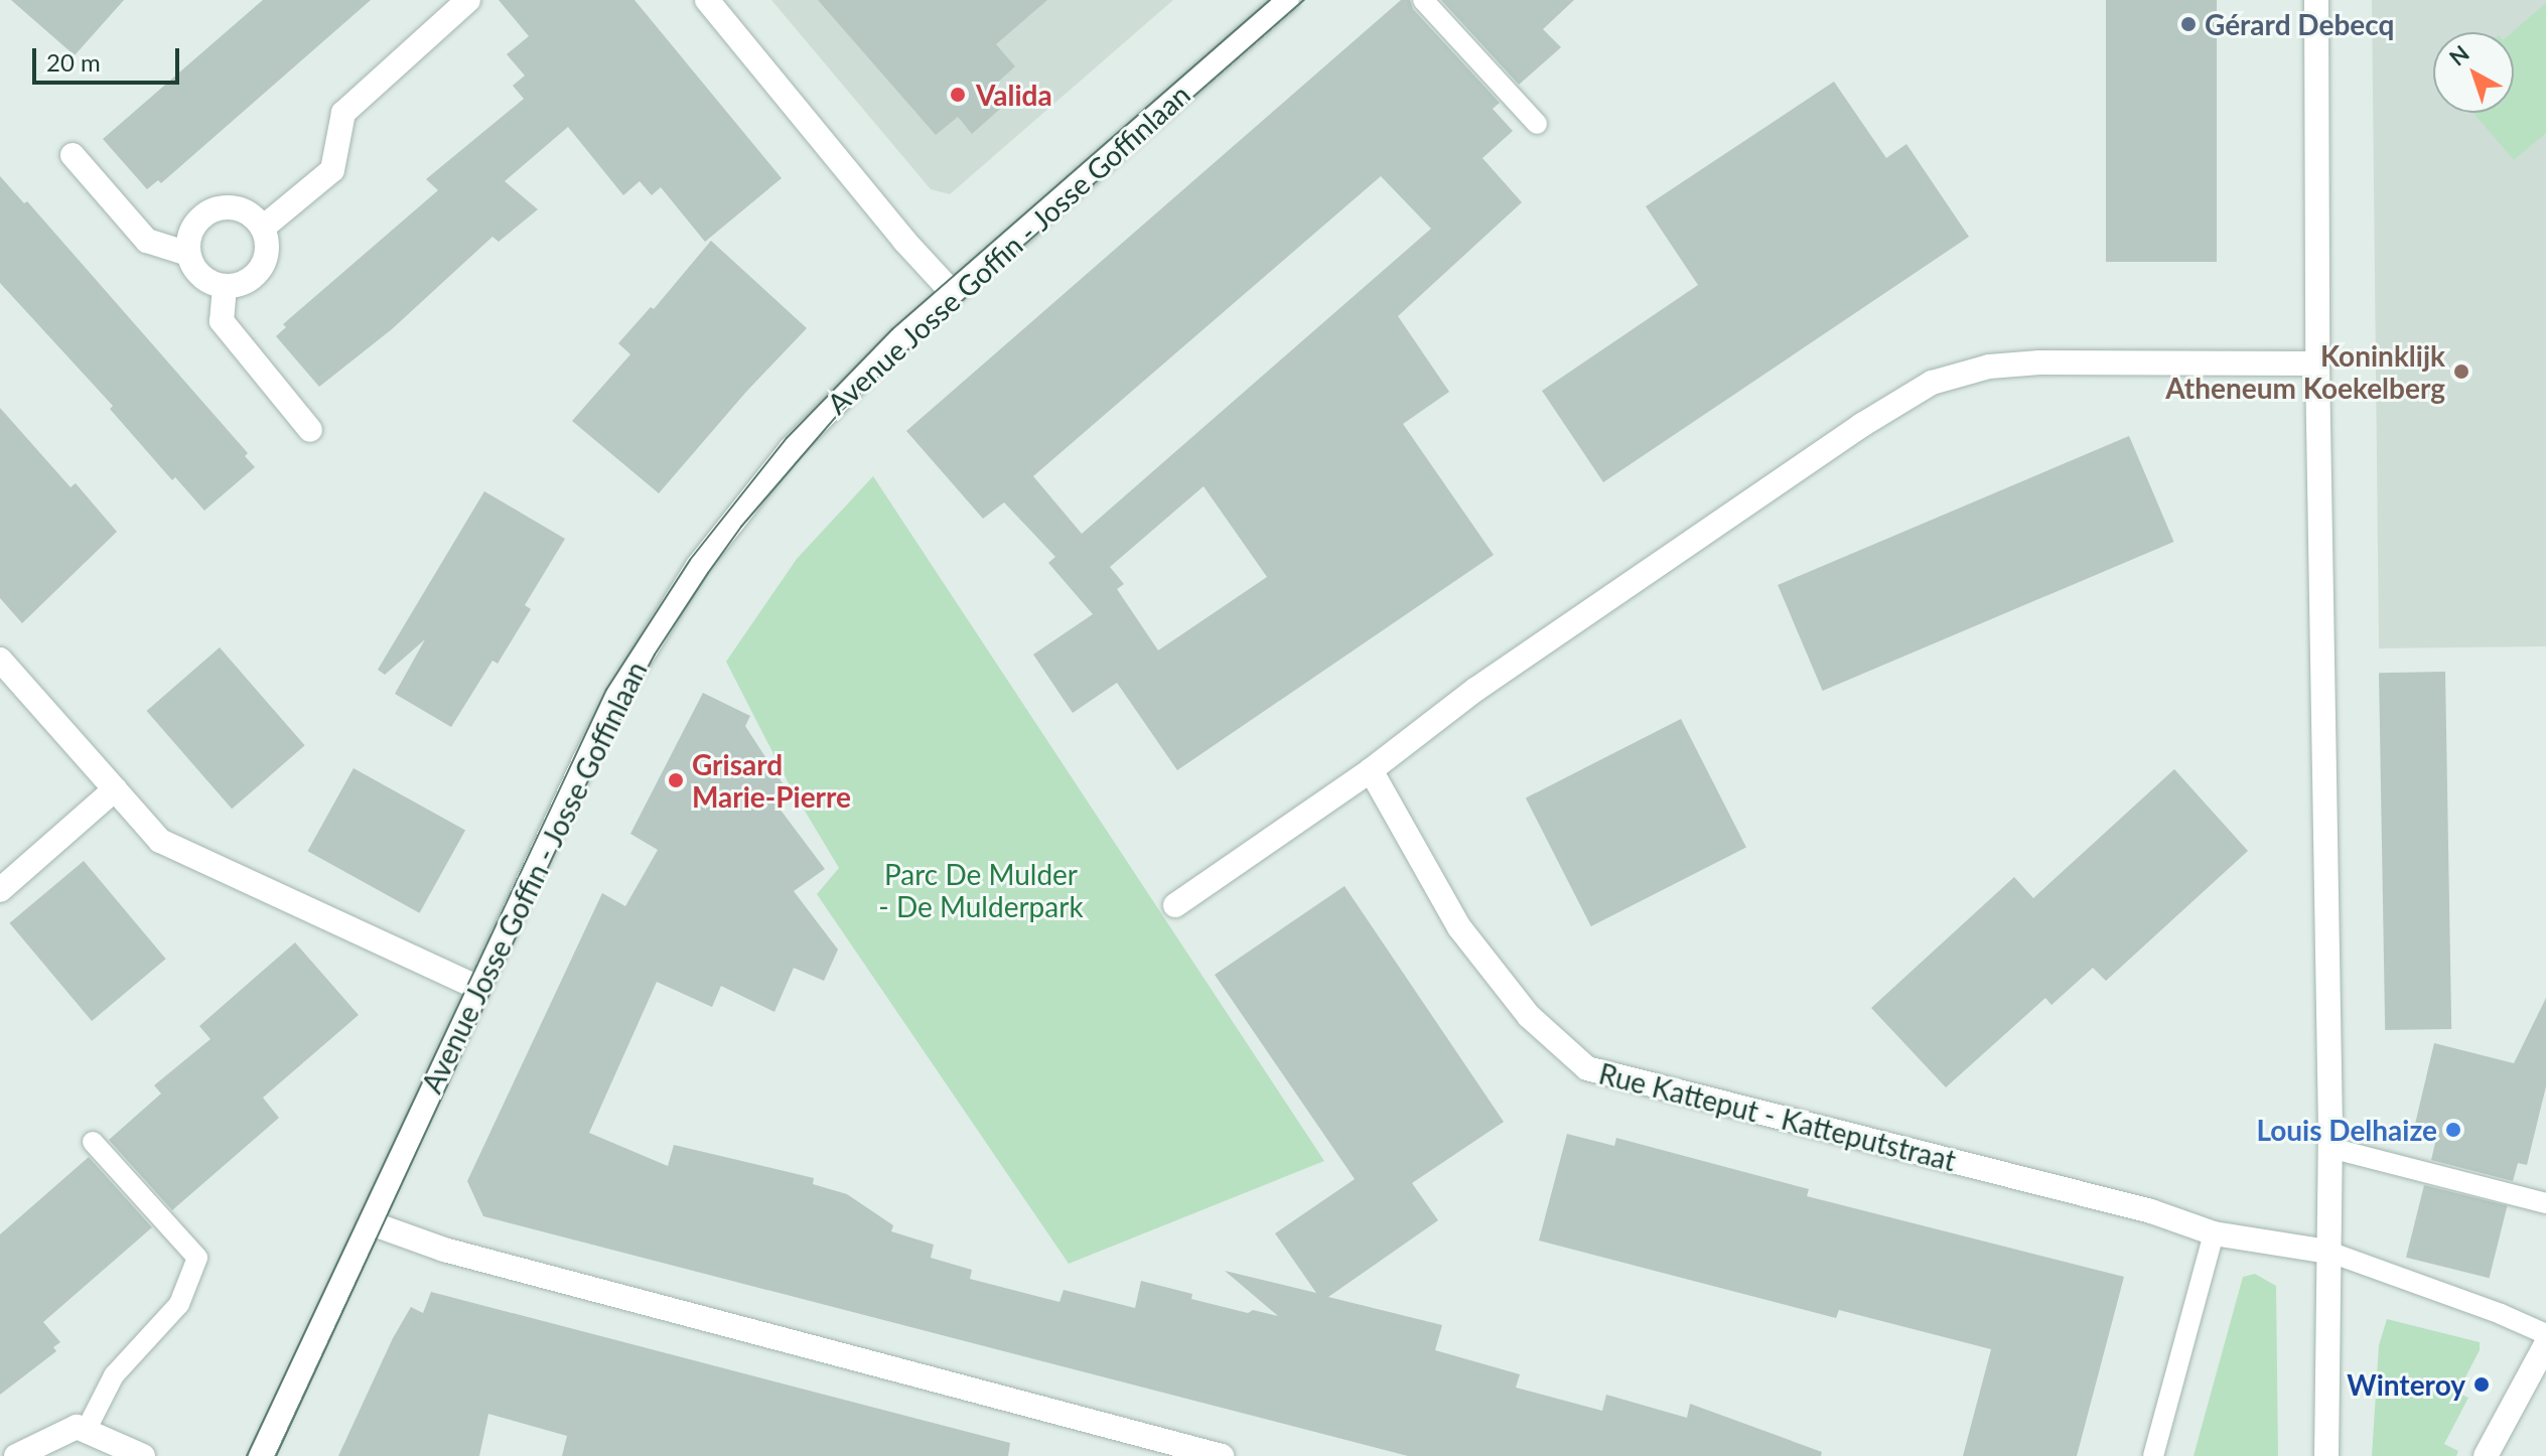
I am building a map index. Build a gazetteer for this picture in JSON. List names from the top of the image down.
{
  "streets": {
    "street": ["Avenue Josse Goffin - Josse Goffinlaan", "Rue Katteput - Katteputstraat"]
  },
  "parks": ["Parc De Mulder - De Mulderpark"],
  "places": [
    "Gérard Debecq",
    "Valida",
    "Koninklijk Atheneum Koekelberg",
    "Grisard Marie-Pierre",
    "Louis Delhaize",
    "Winteroy"
  ],
  "scale_bar": "20 m",
  "north": "top left"
}
